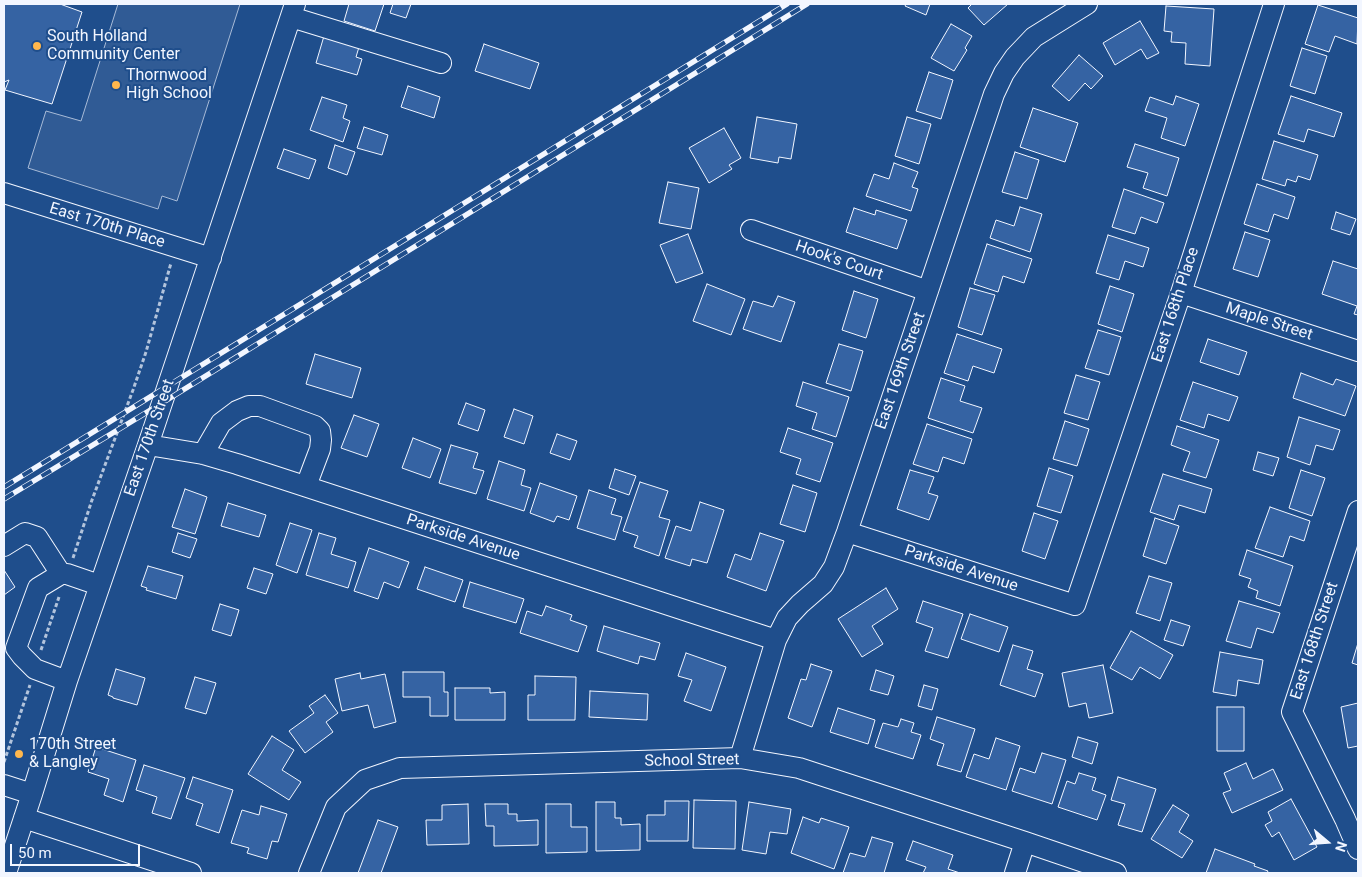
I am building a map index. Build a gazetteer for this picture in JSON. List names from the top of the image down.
{
  "streets": {
    "street": [
      "East 170th Place",
      "Hook's Court",
      "East 168th Place",
      "Maple Street",
      "East 169th Street",
      "East 170th Street",
      "Parkside Avenue",
      "East 168th Street",
      "School Street"
    ]
  },
  "crossings": [
    ["East 170th Place", "East 170th Street"],
    ["Hook's Court", "East 169th Street"],
    ["East 168th Place", "Maple Street"],
    ["East 168th Place", "Parkside Avenue"],
    ["East 169th Street", "Parkside Avenue"],
    ["East 169th Street", "School Street"],
    ["East 170th Street", "Parkside Avenue"]
  ],
  "places": ["South Holland Community Center", "Thornwood High School", "170th Street & Langley"],
  "scale_bar": "50 m",
  "north": "right"
}
